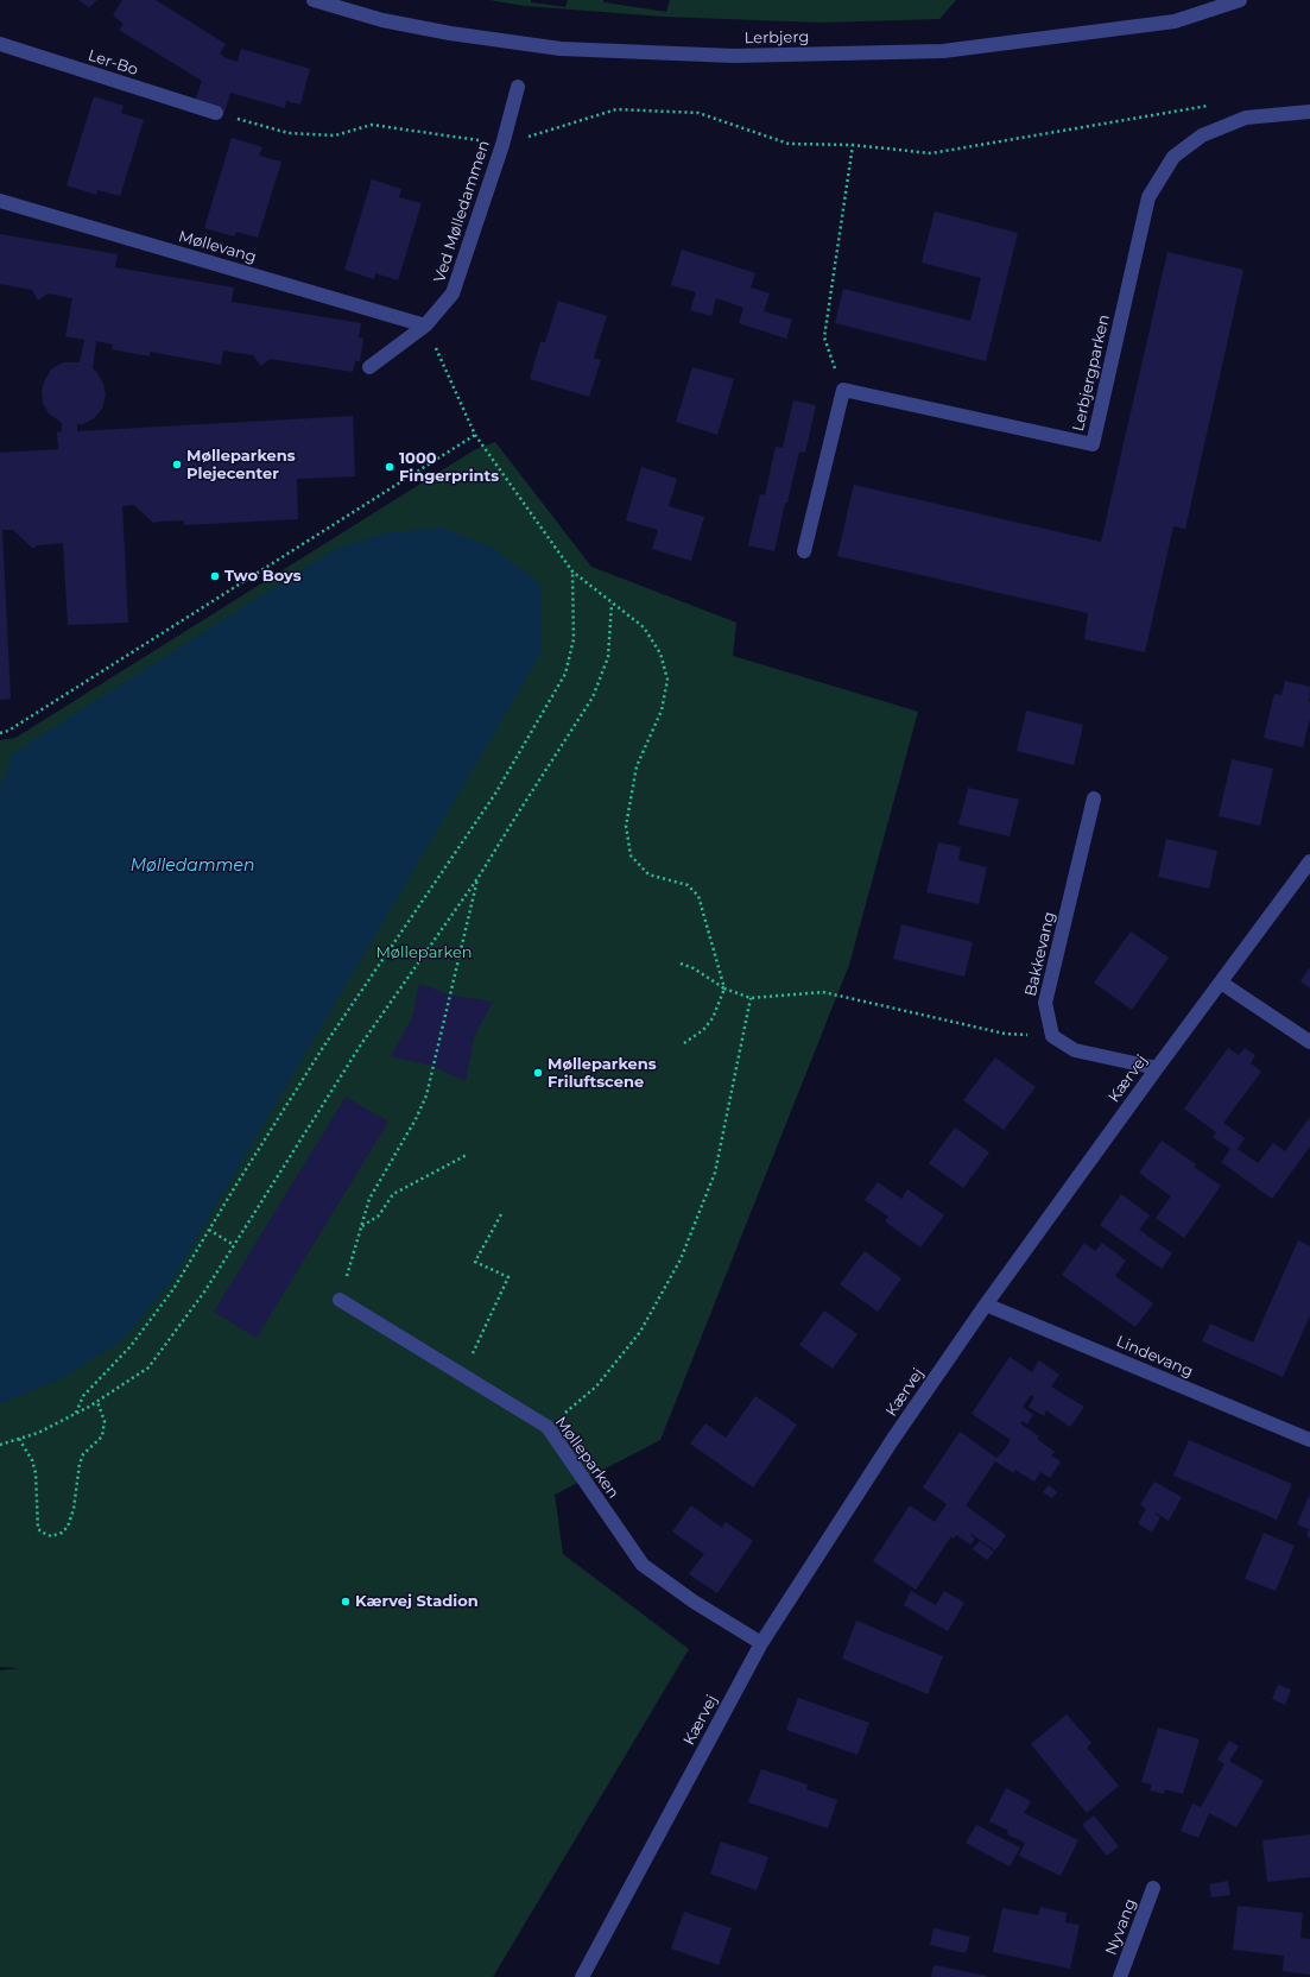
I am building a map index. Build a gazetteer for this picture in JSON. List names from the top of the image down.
{
  "streets": {
    "street": [
      "Lerbjerg",
      "Ler-Bo",
      "Ved Mølledammen",
      "Møllevang",
      "Lerbjergparken",
      "Bakkevang",
      "Kærvej",
      "Lindevang",
      "Mølleparken",
      "Nyvang"
    ]
  },
  "crossings": [
    ["Ved Mølledammen", "Møllevang"],
    ["Kærvej", "Lindevang"],
    ["Kærvej", "Mølleparken"]
  ],
  "water": ["Mølledammen"],
  "parks": ["Mølleparken"],
  "places": [
    "Mølleparkens Plejecenter",
    "1000 Fingerprints",
    "Two Boys",
    "Mølleparkens Friluftscene",
    "Kærvej Stadion"
  ]
}
